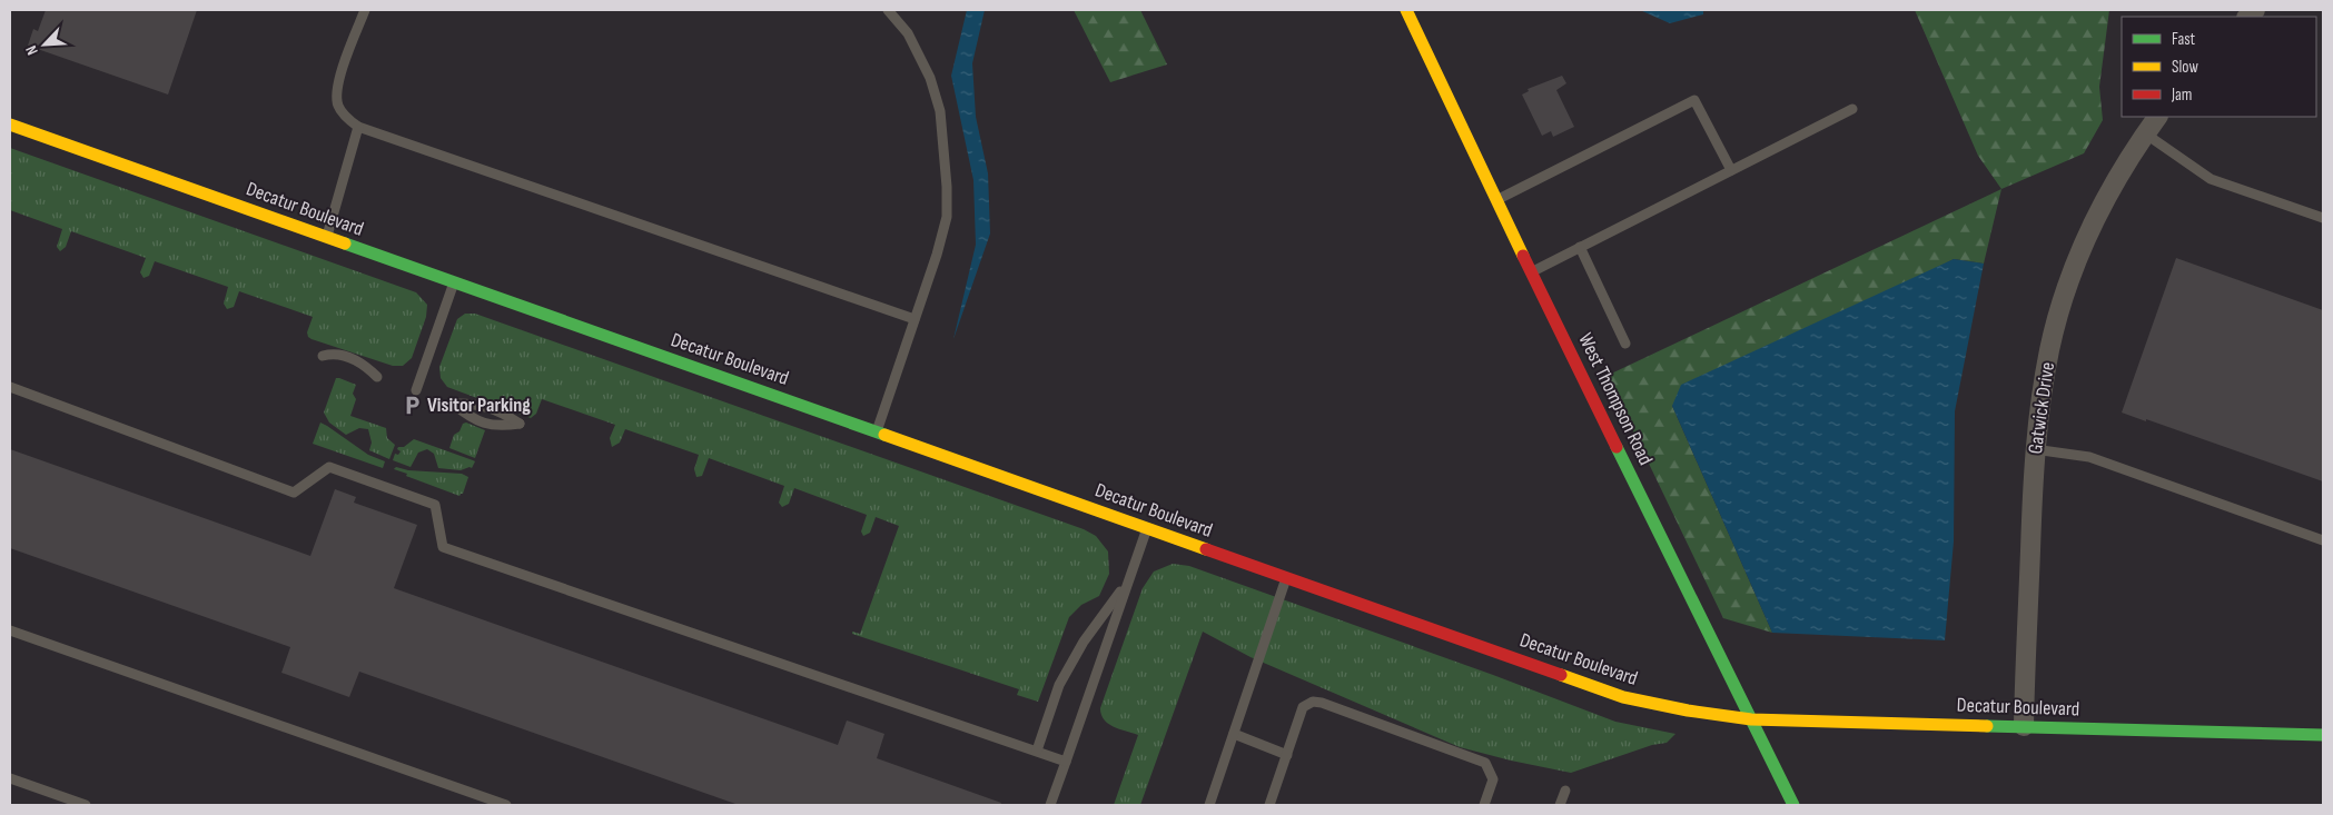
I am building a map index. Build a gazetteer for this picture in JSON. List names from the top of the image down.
{
  "streets": {
    "street": ["Decatur Boulevard", "West Thompson Road", "Gatwick Drive"]
  },
  "crossings": [
    ["Decatur Boulevard", "West Thompson Road"],
    ["Decatur Boulevard", "Gatwick Drive"]
  ],
  "places": {
    "parking": ["Visitor Parking"]
  },
  "legend": ["Fast", "Slow", "Jam"],
  "north": "bottom left"
}
